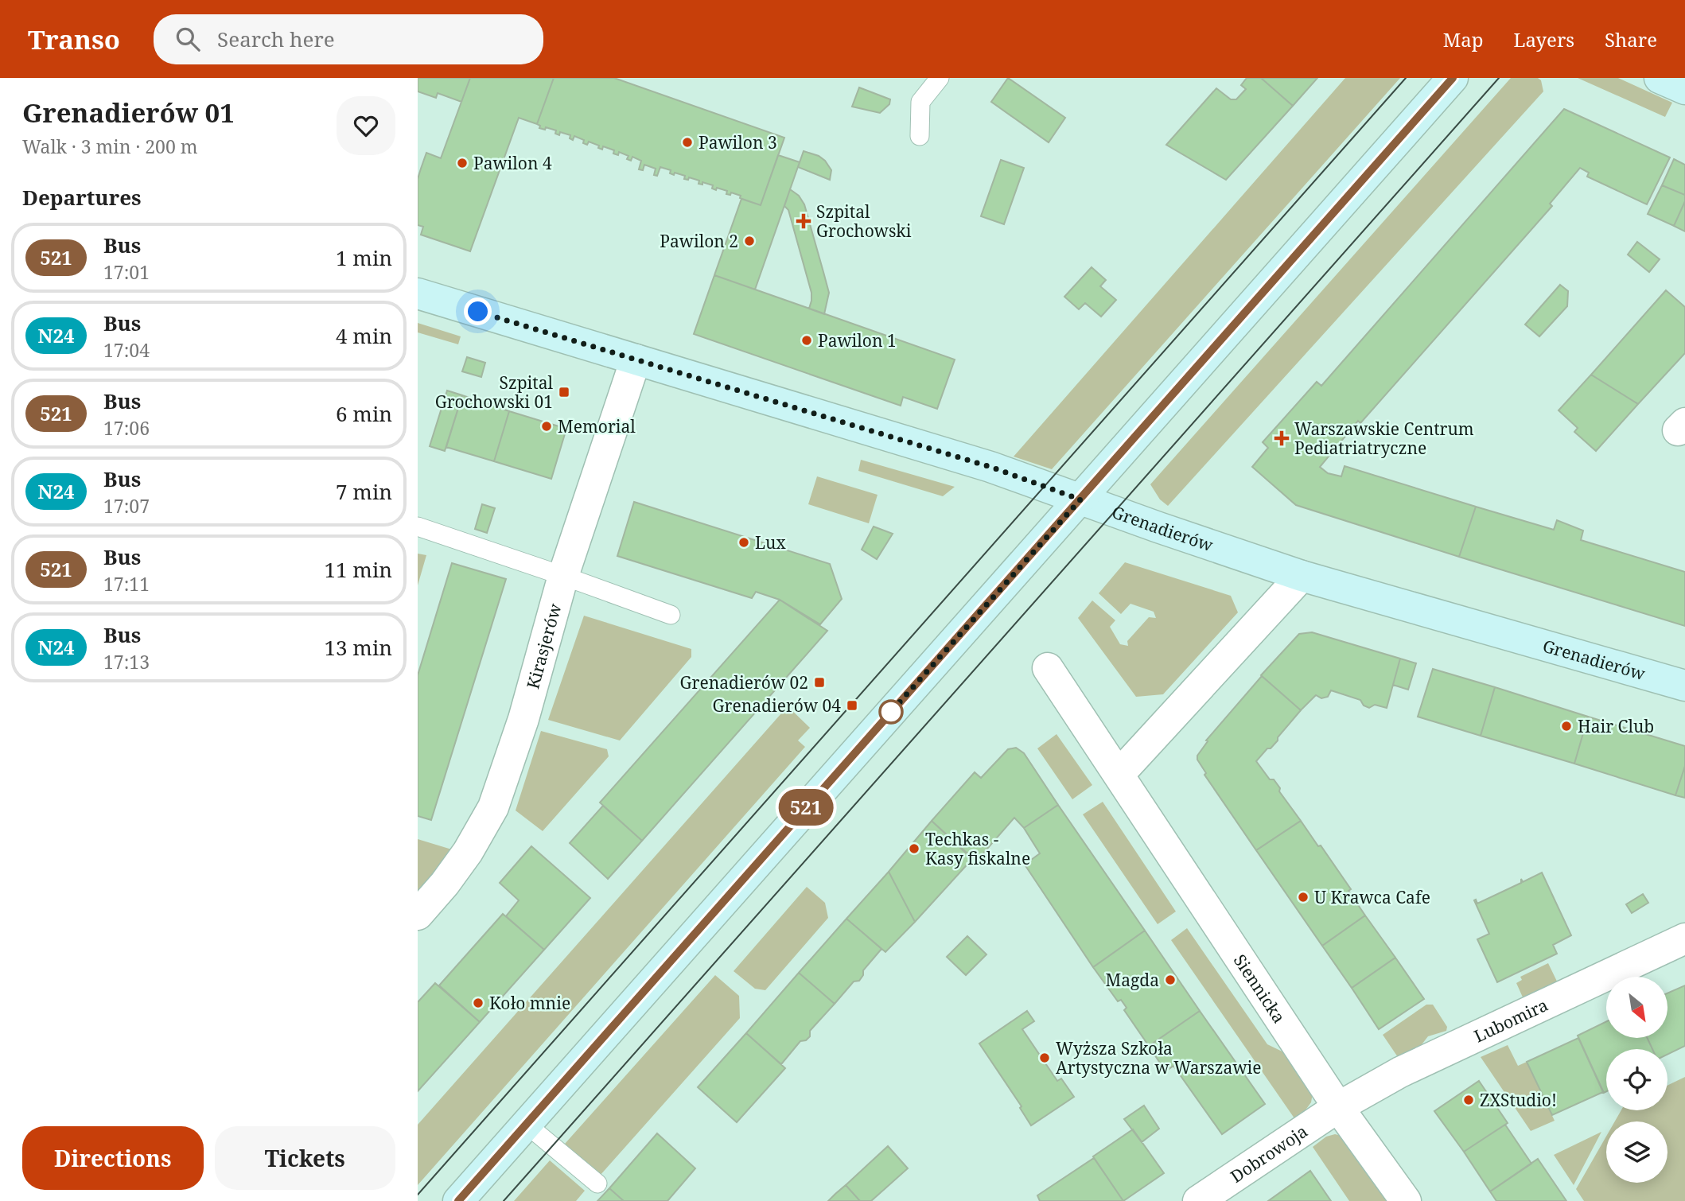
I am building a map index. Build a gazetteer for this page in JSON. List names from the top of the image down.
{
  "streets": {
    "main road": ["Grenadierów"],
    "street": [
      "Kirasjerów",
      "Siennicka",
      "Lubomira",
      "Dobrowoja"
    ]
  },
  "crossings": [
    ["Grenadierów", "Kirasjerów"],
    ["Siennicka", "Lubomira"],
    ["Siennicka", "Dobrowoja"],
    ["Lubomira", "Dobrowoja"]
  ],
  "places": {
    "other": [
      "Pawilon 3",
      "Pawilon 4",
      "Pawilon 2",
      "Pawilon 1",
      "Memorial",
      "Lux",
      "Hair Club",
      "Techkas - Kasy fiskalne",
      "U Krawca Cafe",
      "Magda",
      "Koło mnie",
      "Wyższa Szkoła Artystyczna w Warszawie",
      "ZXStudio!"
    ],
    "health": ["Szpital Grochowski", "Warszawskie Centrum Pediatriatryczne"],
    "transit": ["Szpital Grochowski 01", "Grenadierów 02", "Grenadierów 04"]
  },
  "lines": ["bus line 521"],
  "north": "bottom right",
  "page": {
    "header": "Transo",
    "search": "Search here",
    "nav": ["Map", "Layers", "Share"],
    "heading": [
      ["Grenadierów 01", "Walk · 3 min · 200 m"],
      "Departures"
    ],
    "on_map": "521",
    "list": [
      {
        "mark": "521",
        "name": "Bus",
        "note": "17:01",
        "value": "1 min"
      },
      {
        "mark": "N24",
        "name": "Bus",
        "note": "17:04",
        "value": "4 min"
      },
      {
        "mark": "521",
        "name": "Bus",
        "note": "17:06",
        "value": "6 min"
      },
      {
        "mark": "N24",
        "name": "Bus",
        "note": "17:07",
        "value": "7 min"
      },
      {
        "mark": "521",
        "name": "Bus",
        "note": "17:11",
        "value": "11 min"
      },
      {
        "mark": "N24",
        "name": "Bus",
        "note": "17:13",
        "value": "13 min"
      }
    ],
    "buttons": ["Directions", "Tickets"]
  }
}
